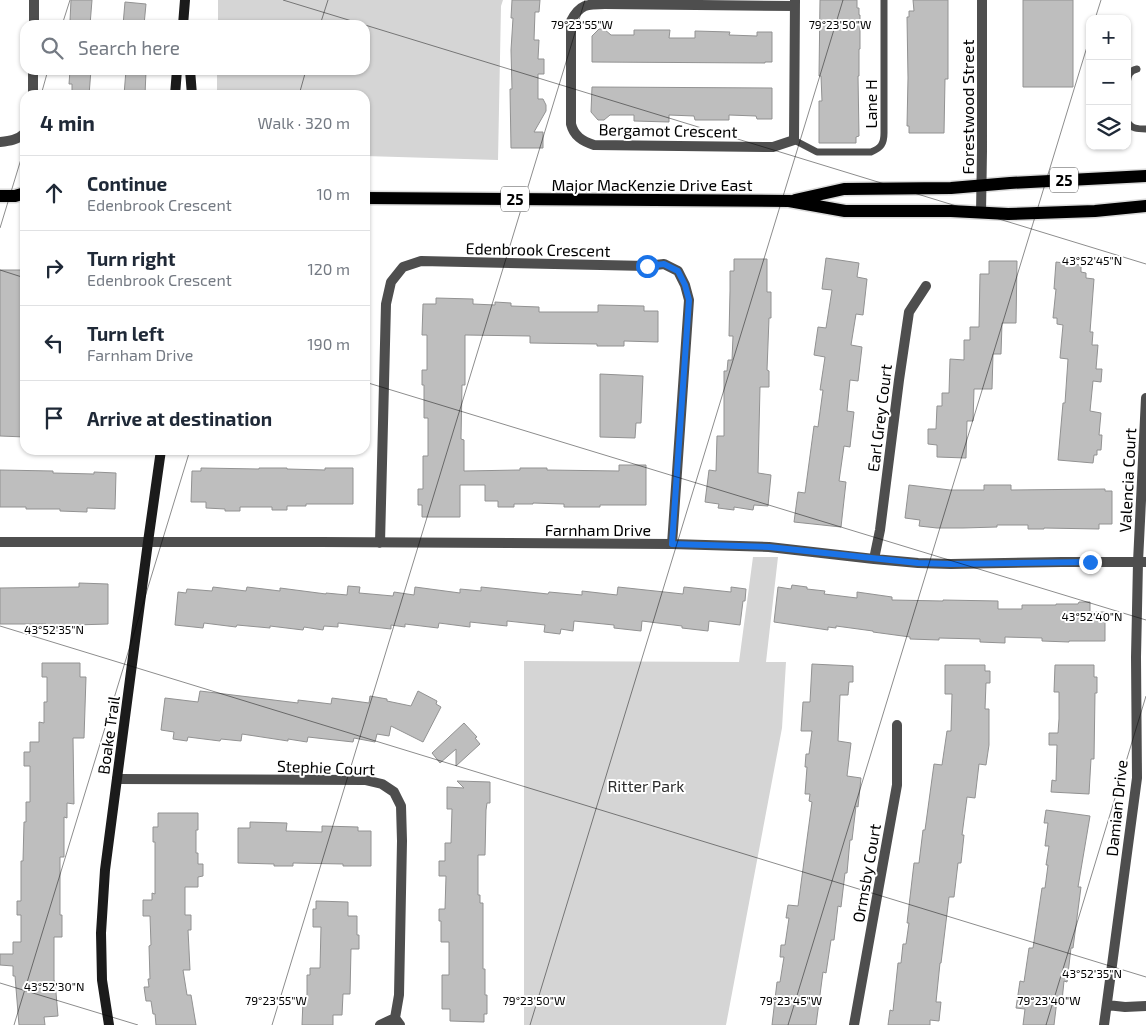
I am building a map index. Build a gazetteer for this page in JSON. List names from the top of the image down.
{
  "streets": {
    "main road": ["25", "Major MacKenzie Drive East"],
    "street": [
      "Forestwood Street",
      "Bergamot Crescent",
      "Edenbrook Crescent",
      "Earl Grey Court",
      "Valencia Court",
      "Farnham Drive",
      "Boake Trail",
      "Stephie Court",
      "Damian Drive",
      "Ormsby Court"
    ],
    "lane": ["Lane H"]
  },
  "crossings": [
    ["Lane H", "Bergamot Crescent"],
    ["Forestwood Street", "Major MacKenzie Drive East"],
    ["Edenbrook Crescent", "Farnham Drive"],
    ["Earl Grey Court", "Farnham Drive"],
    ["Valencia Court", "Farnham Drive"],
    ["Valencia Court", "Damian Drive"],
    ["Farnham Drive", "Boake Trail"],
    ["Farnham Drive", "Damian Drive"],
    ["Boake Trail", "Stephie Court"]
  ],
  "parks": ["Ritter Park"],
  "page": {
    "map_buttons": ["+", "−"],
    "search": "Search here",
    "heading": ["4 min", "Walk · 320 m"],
    "list": [
      ["Continue", "Edenbrook Crescent", "10 m"],
      ["Turn right", "Edenbrook Crescent", "120 m"],
      ["Turn left", "Farnham Drive", "190 m"],
      "Arrive at destination"
    ]
  },
  "coordinates": [
    "79°23'55\"W",
    "79°23'50\"W",
    "43°52'45\"N",
    "43°52'40\"N",
    "43°52'35\"N",
    "43°52'30\"N",
    "79°23'45\"W",
    "79°23'40\"W"
  ]
}
